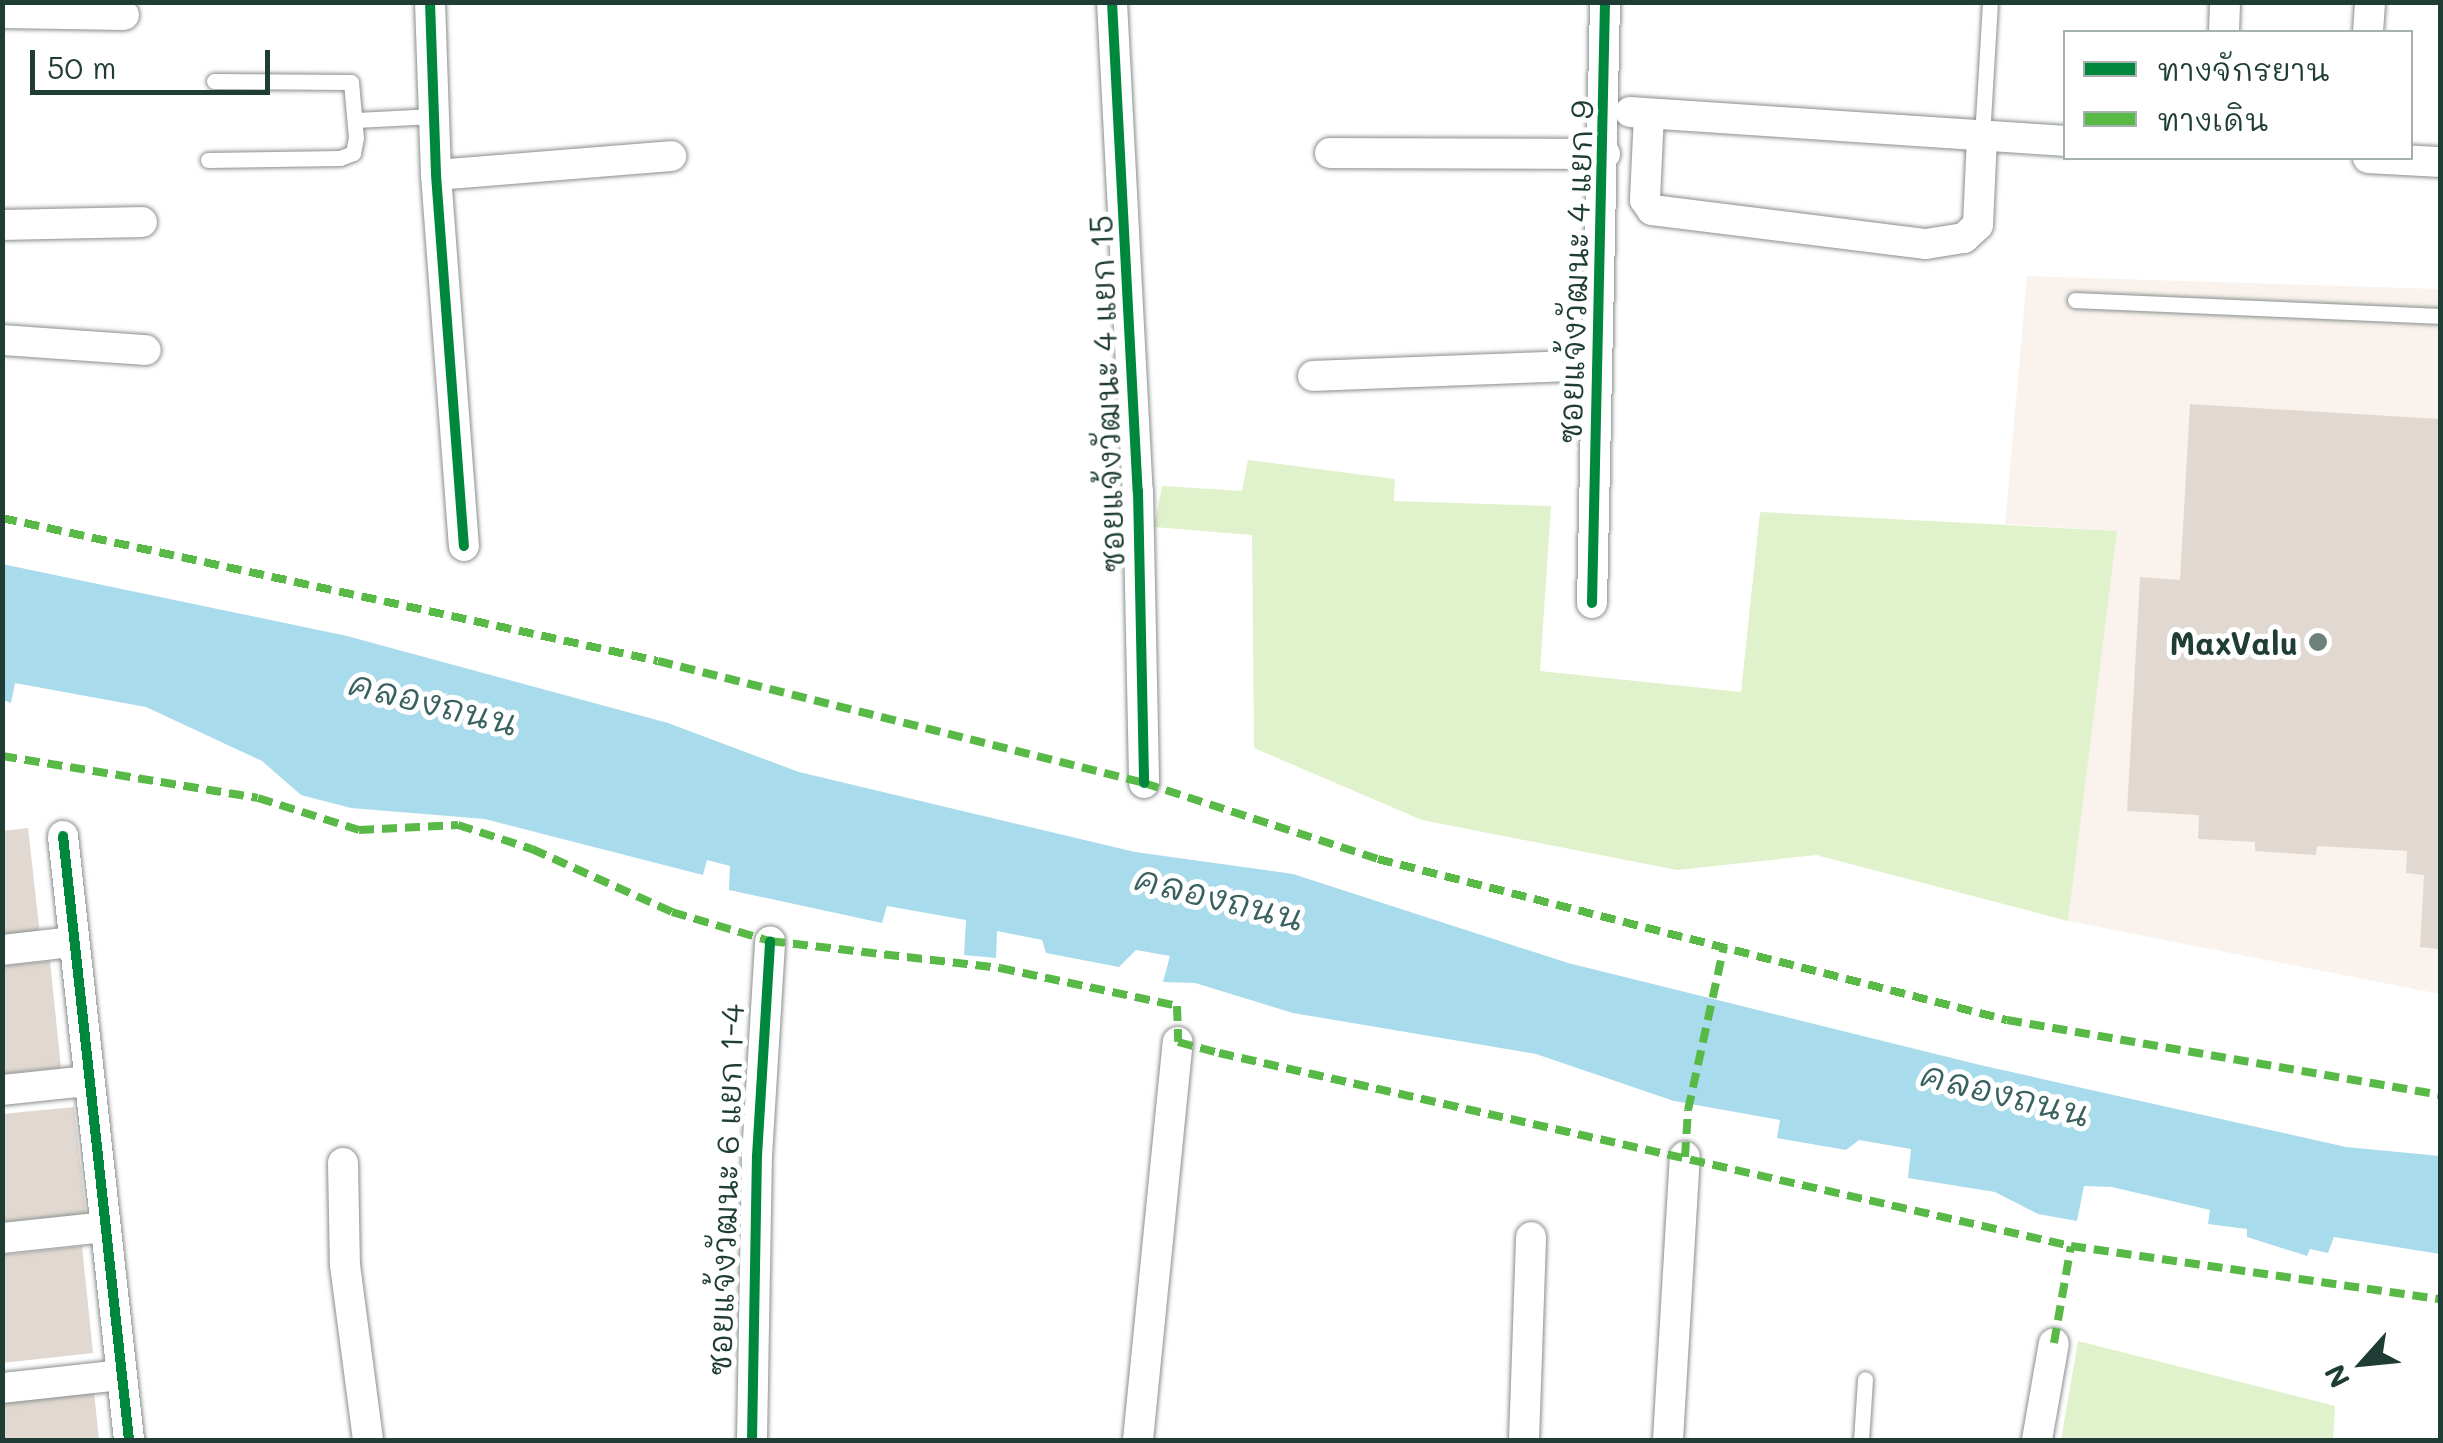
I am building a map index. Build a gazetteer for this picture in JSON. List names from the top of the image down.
{
  "streets": {
    "street": ["ซอยแจ้งวัฒนะ 4 แยก 9", "ซอยแจ้งวัฒนะ 4 แยก 15", "ซอยแจ้งวัฒนะ 6 แยก 1-4"]
  },
  "water": ["คลองถนน"],
  "places": ["MaxValu"],
  "legend": ["ทางจักรยาน", "ทางเดิน"],
  "scale_bar": "50 m",
  "north": "bottom left"
}
